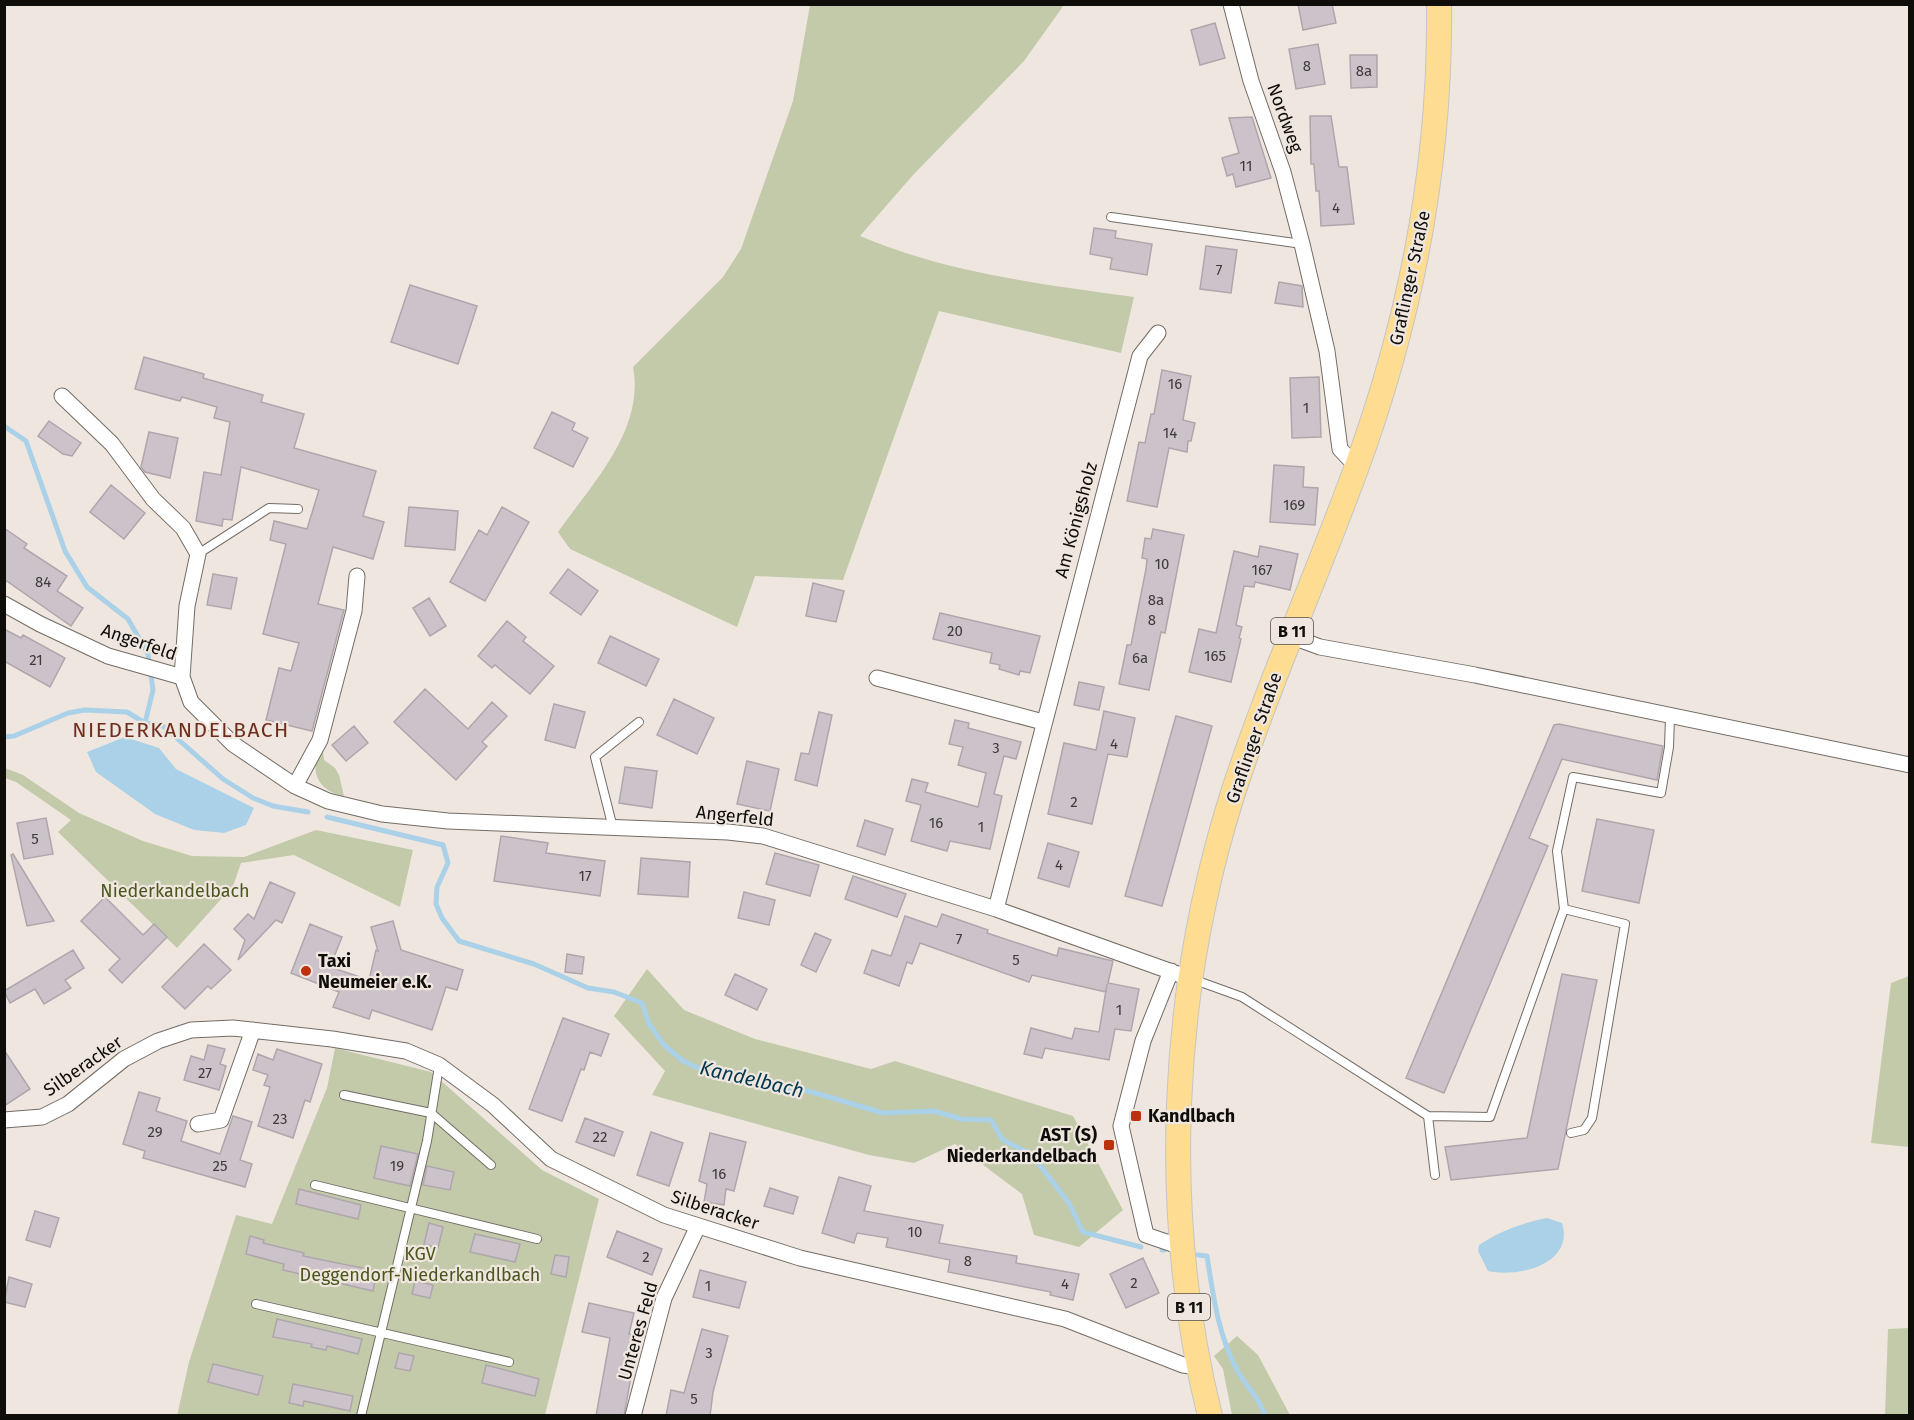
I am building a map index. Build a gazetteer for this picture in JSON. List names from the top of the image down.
{
  "streets": {
    "main road": ["Graflinger Straße", "B 11"],
    "street": [
      "Nordweg",
      "Am Königsholz",
      "Angerfeld",
      "Silberacker",
      "Unteres Feld"
    ]
  },
  "crossings": [
    ["Nordweg", "Graflinger Straße"],
    ["Graflinger Straße", "Angerfeld"],
    ["Graflinger Straße", "Silberacker"],
    ["Am Königsholz", "Angerfeld"],
    ["Silberacker", "Unteres Feld"]
  ],
  "districts": ["NIEDERKANDELBACH"],
  "water": ["Kandelbach"],
  "parks": ["Niederkandelbach", "KGV Deggendorf-Niederkandlbach"],
  "places": {
    "other": ["Taxi Neumeier e.K."],
    "transit": ["Kandlbach", "AST (S) Niederkandelbach"]
  },
  "house_numbers": [
    "8",
    "8a",
    "11",
    "4",
    "7",
    "16",
    "1",
    "14",
    "169",
    "10",
    "167",
    "84",
    "8a",
    "8",
    "20",
    "165",
    "6a",
    "21",
    "4",
    "3",
    "2",
    "16",
    "1",
    "5",
    "4",
    "17",
    "7",
    "5",
    "1",
    "27",
    "23",
    "29",
    "22",
    "25",
    "19",
    "16",
    "10",
    "2",
    "8",
    "2",
    "4",
    "1",
    "3",
    "5"
  ]
}
